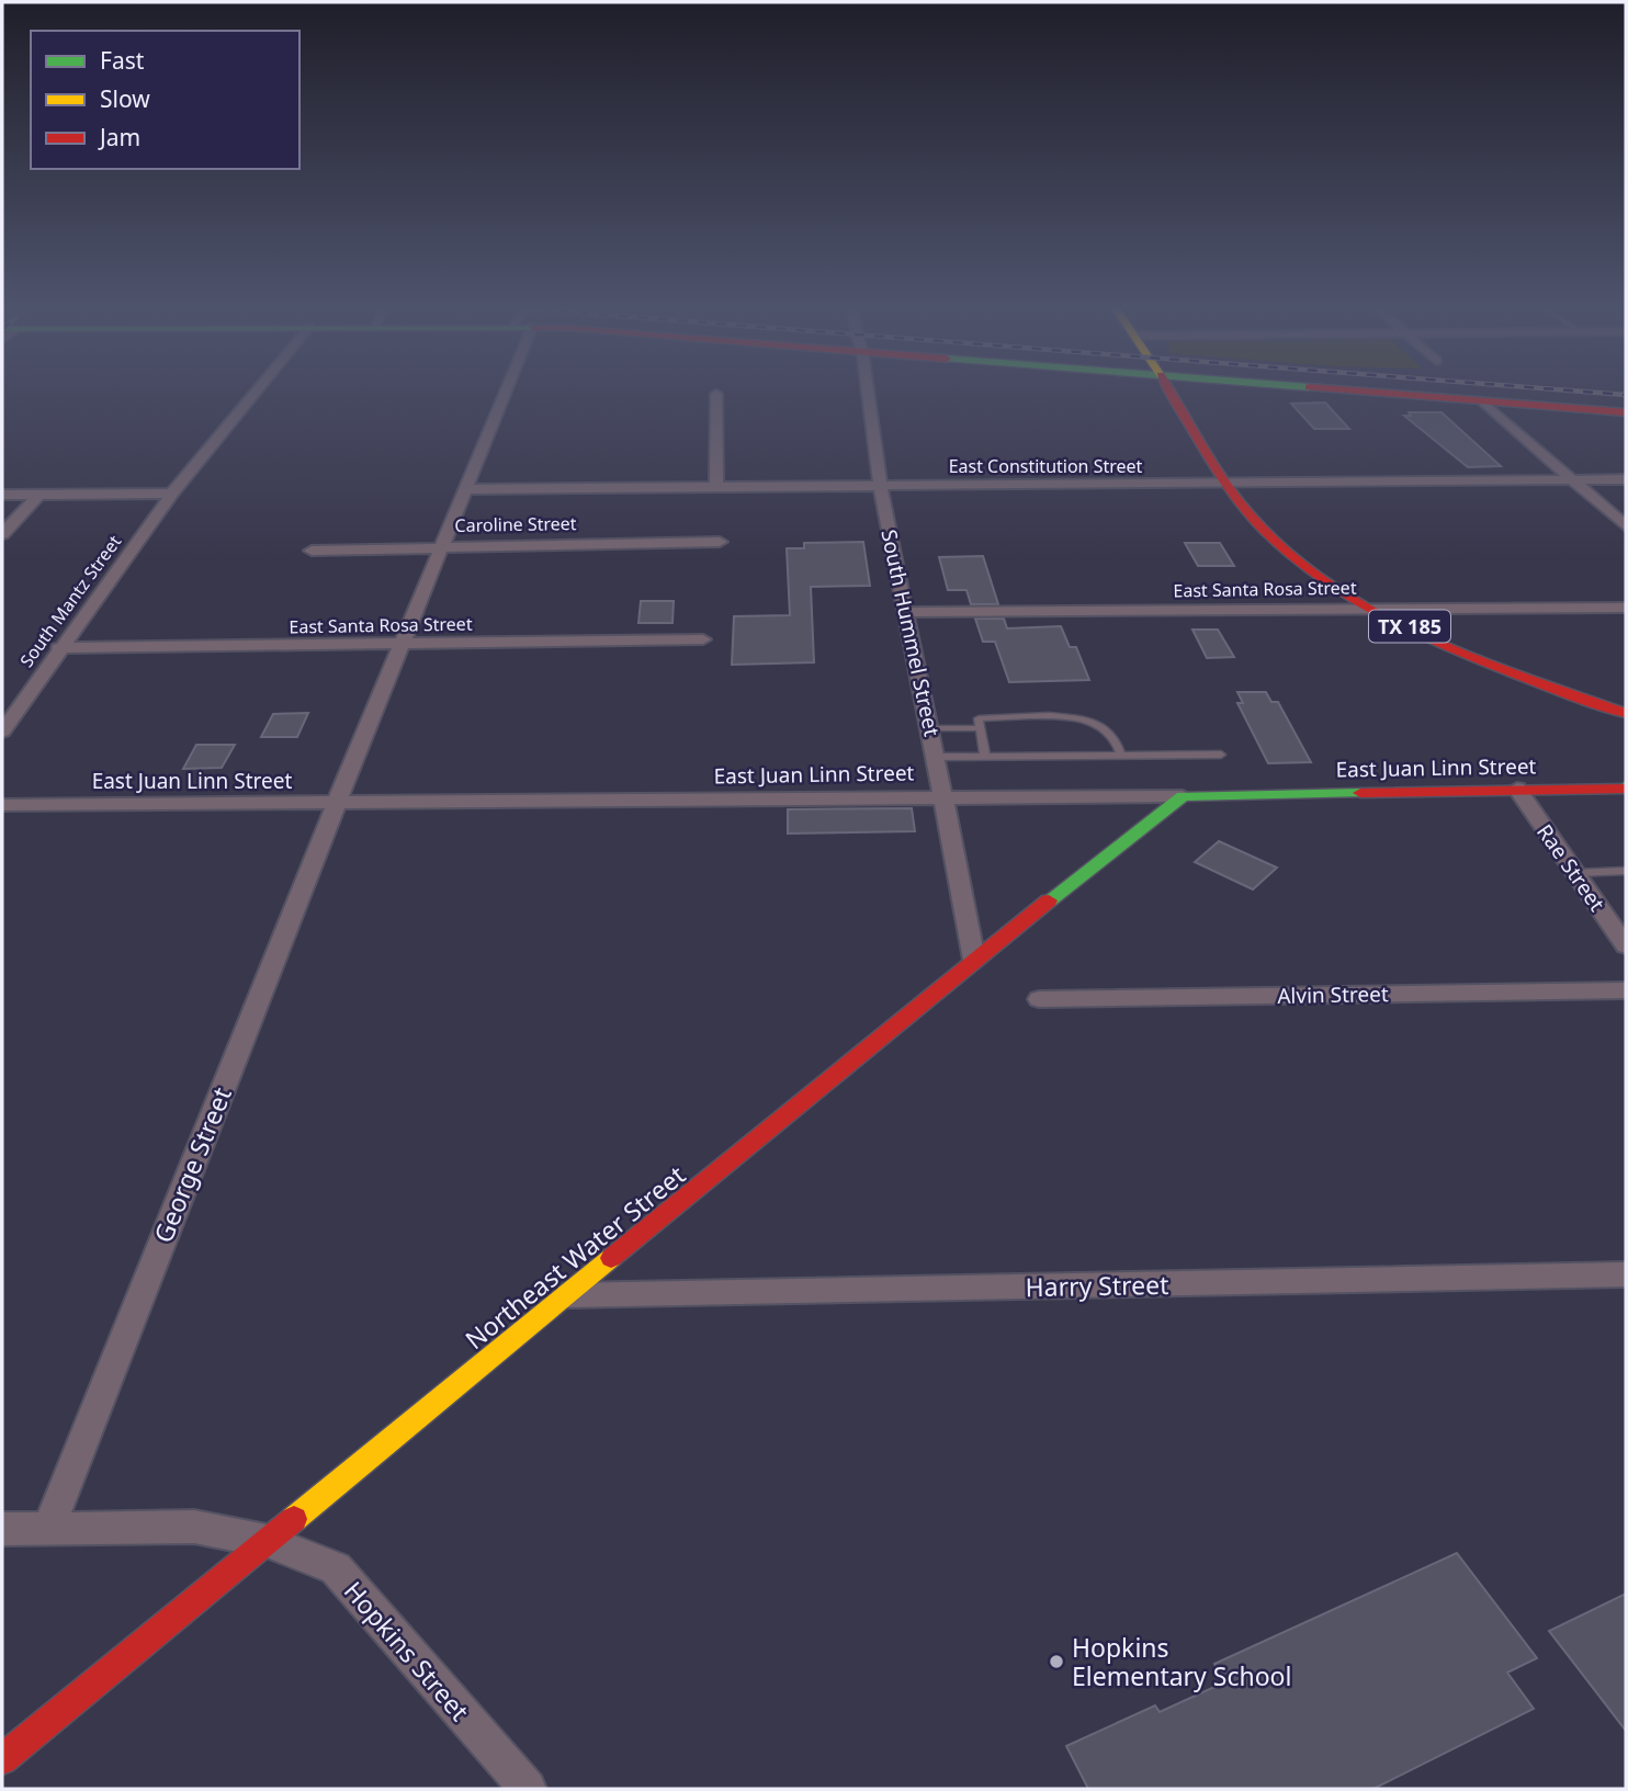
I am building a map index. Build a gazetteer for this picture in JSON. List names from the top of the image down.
{
  "streets": {
    "main road": ["TX 185", "East Juan Linn Street", "Northeast Water Street"],
    "street": [
      "East Constitution Street",
      "Caroline Street",
      "East Santa Rosa Street",
      "South Mantz Street",
      "South Hummel Street",
      "Rae Street",
      "Alvin Street",
      "George Street",
      "Harry Street",
      "Hopkins Street"
    ]
  },
  "crossings": [
    ["East Constitution Street", "TX 185"],
    ["East Constitution Street", "South Hummel Street"],
    ["East Constitution Street", "George Street"],
    ["Caroline Street", "George Street"],
    ["East Santa Rosa Street", "South Mantz Street"],
    ["East Santa Rosa Street", "TX 185"],
    ["East Santa Rosa Street", "South Hummel Street"],
    ["East Santa Rosa Street", "George Street"],
    ["South Hummel Street", "East Juan Linn Street"],
    ["South Hummel Street", "Northeast Water Street"],
    ["East Juan Linn Street", "Rae Street"],
    ["East Juan Linn Street", "George Street"],
    ["East Juan Linn Street", "Northeast Water Street"],
    ["George Street", "Hopkins Street"],
    ["Northeast Water Street", "Harry Street"],
    ["Northeast Water Street", "Hopkins Street"]
  ],
  "places": ["Hopkins Elementary School"],
  "legend": ["Fast", "Slow", "Jam"]
}
